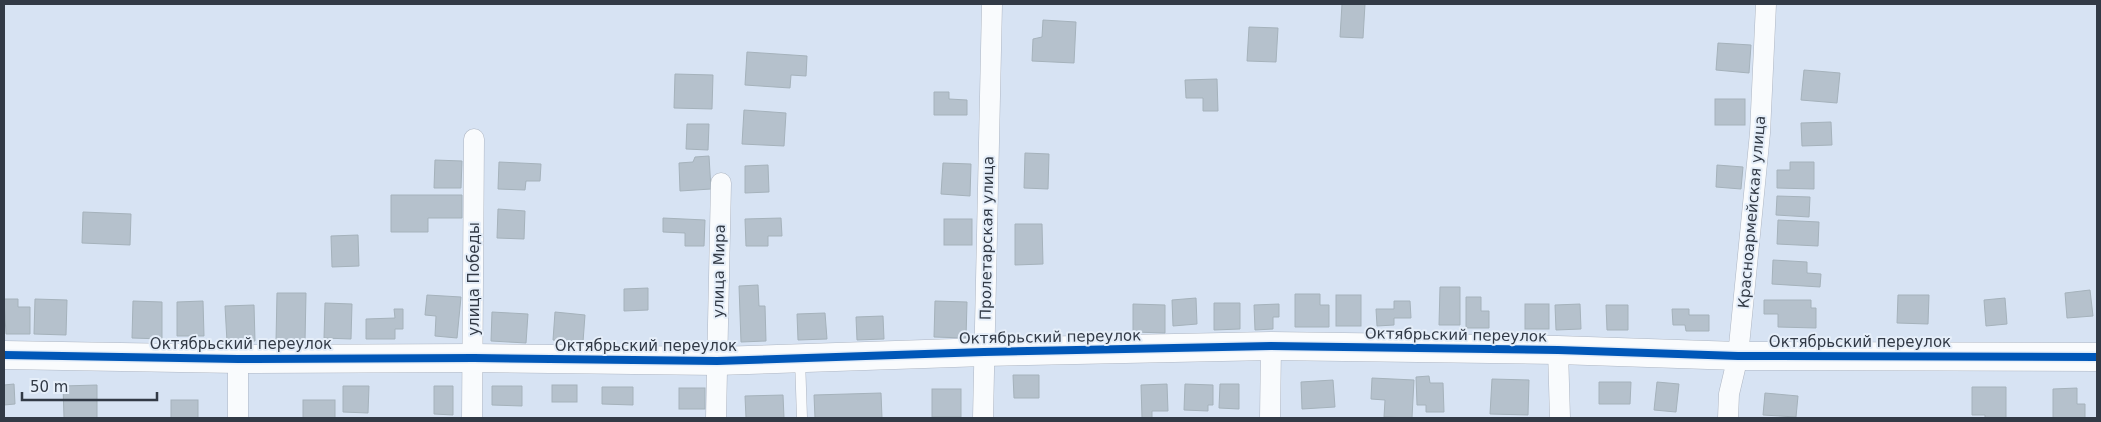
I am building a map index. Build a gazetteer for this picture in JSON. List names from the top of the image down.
{
  "streets": {
    "street": [
      "Красноармейская улица",
      "Пролетарская улица",
      "улица Мира",
      "улица Победы",
      "Октябрьский переулок"
    ]
  },
  "crossings": [
    ["Красноармейская улица", "Октябрьский переулок"],
    ["Пролетарская улица", "Октябрьский переулок"],
    ["улица Мира", "Октябрьский переулок"],
    ["улица Победы", "Октябрьский переулок"]
  ],
  "scale_bar": "50 m"
}
